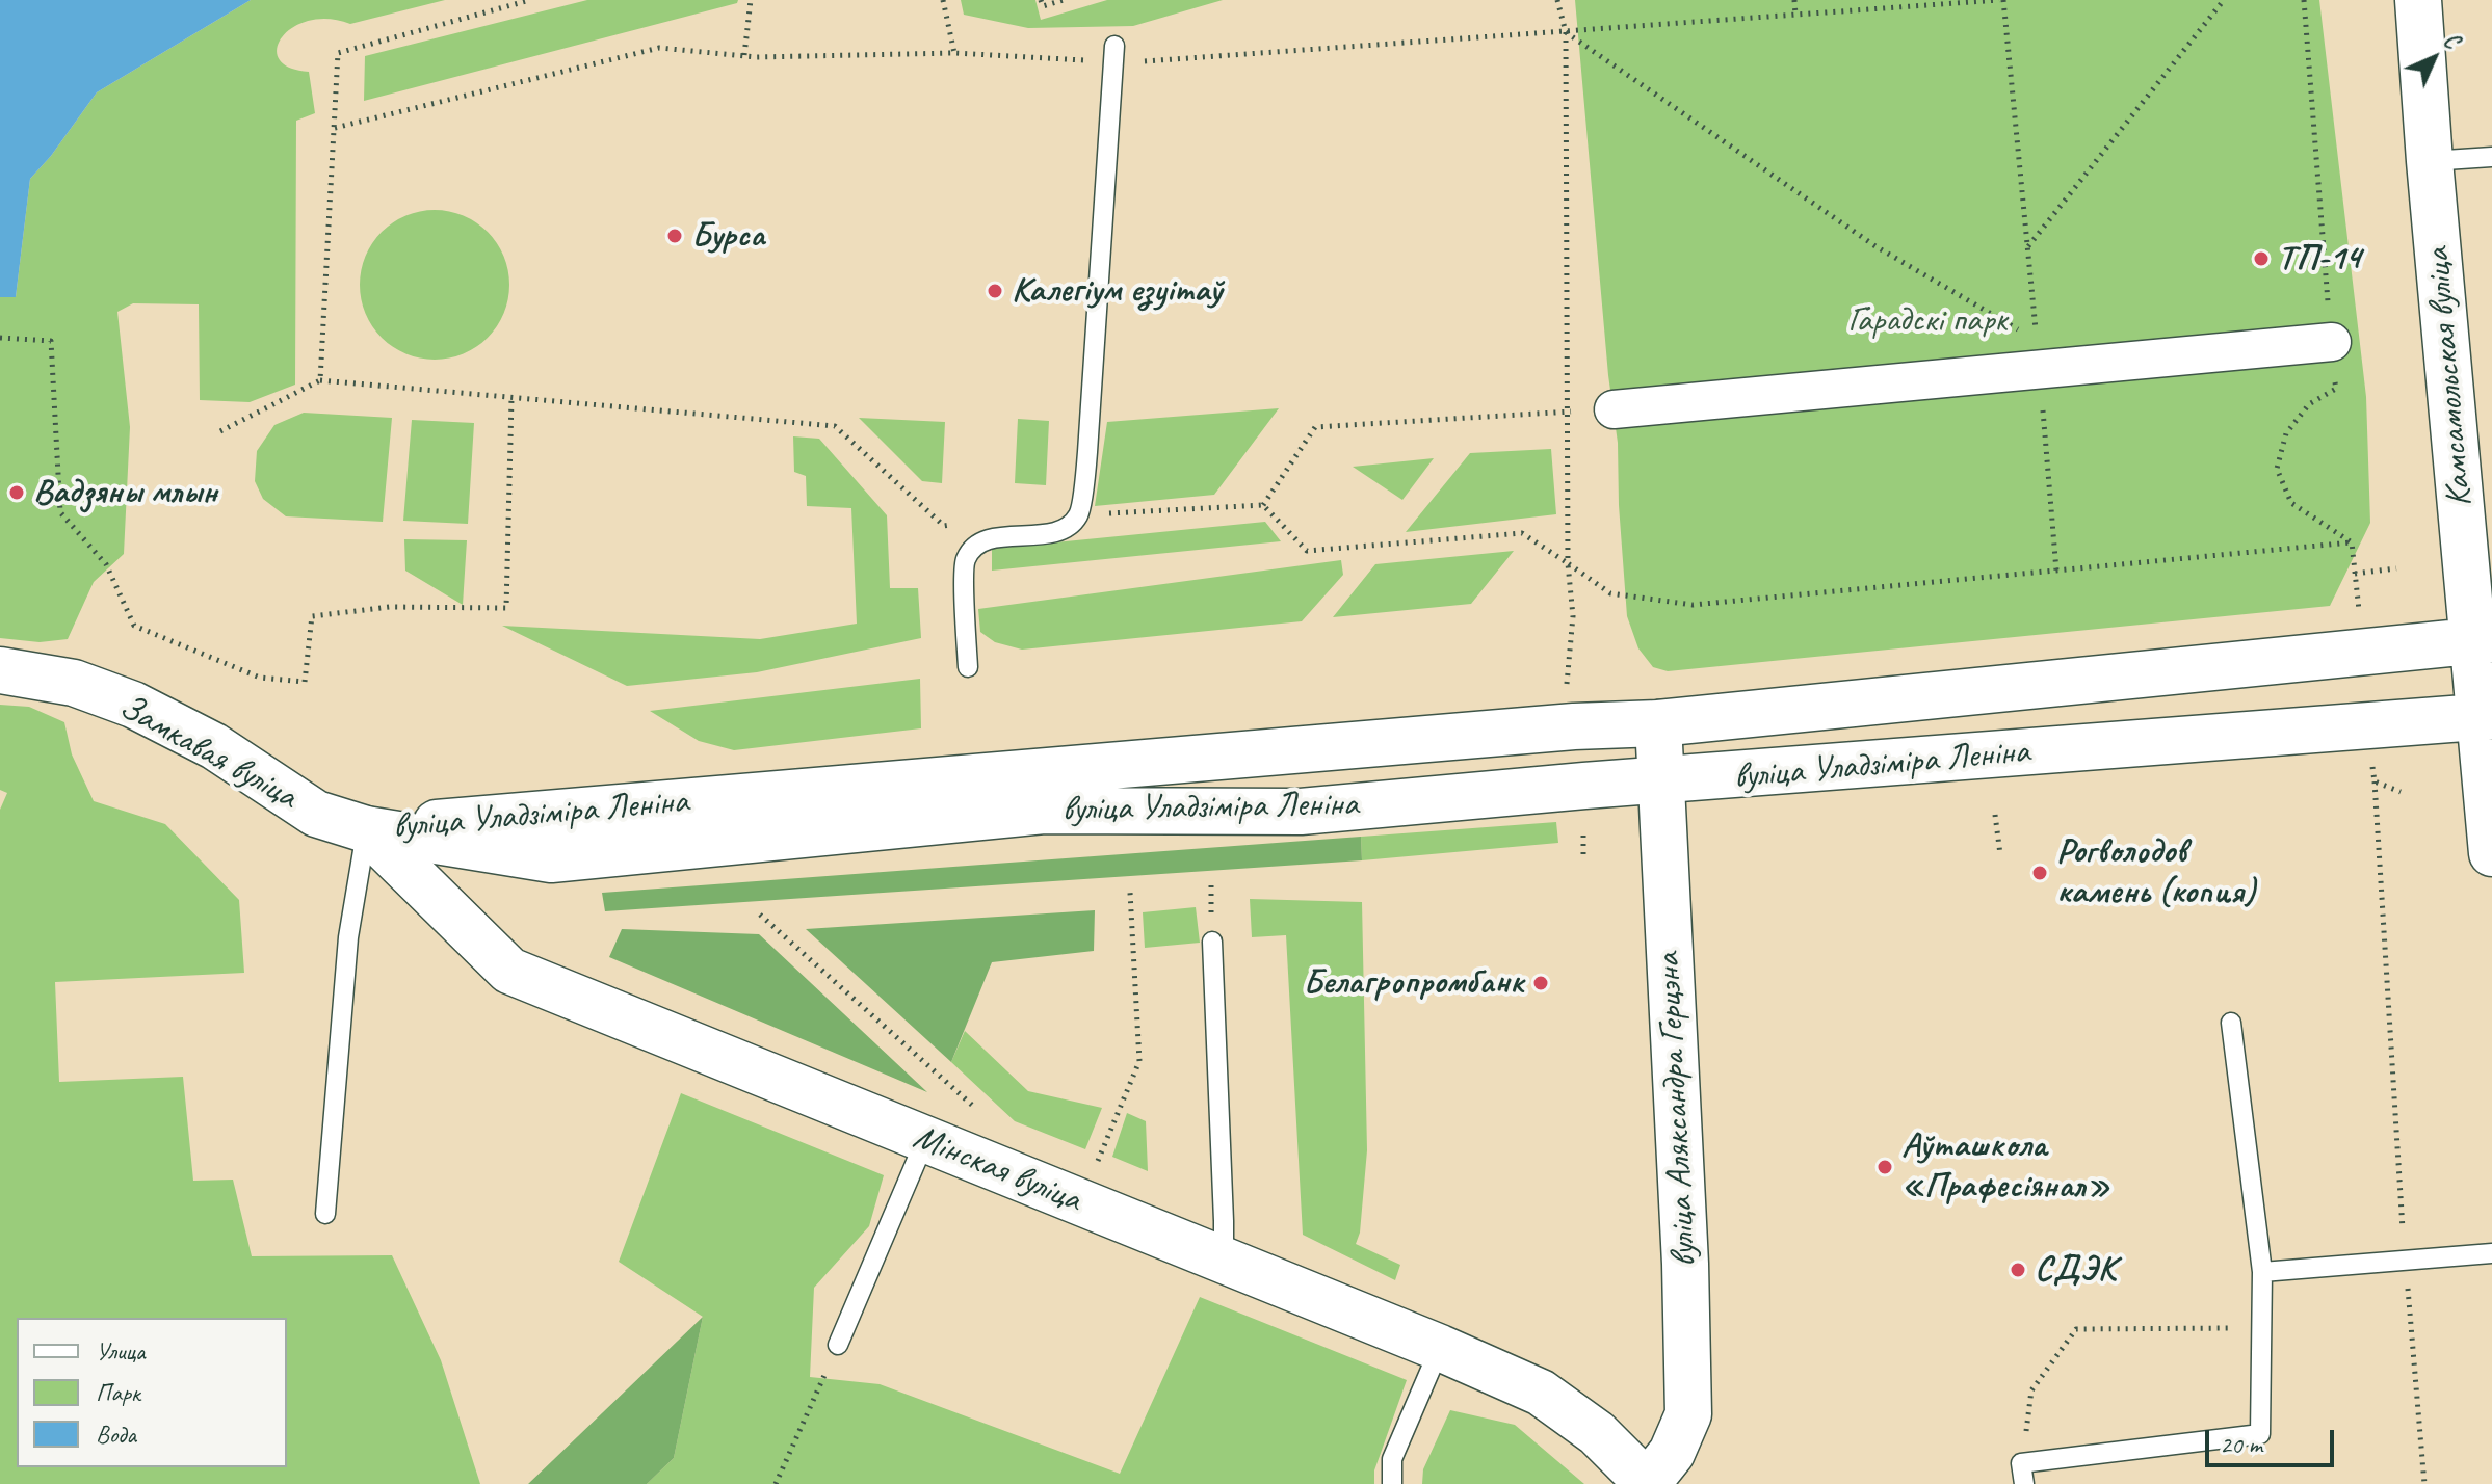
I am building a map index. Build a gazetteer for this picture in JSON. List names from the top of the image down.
{
  "streets": {
    "main road": [
      "Камсамольская вуліца",
      "Замкавая вуліца",
      "вуліца Уладзіміра Леніна",
      "вуліца Аляксандра Герцэна",
      "Мінская вуліца"
    ]
  },
  "crossings": [
    ["Камсамольская вуліца", "вуліца Уладзіміра Леніна"],
    ["Замкавая вуліца", "вуліца Уладзіміра Леніна"],
    ["Замкавая вуліца", "Мінская вуліца"],
    ["вуліца Уладзіміра Леніна", "вуліца Аляксандра Герцэна"],
    ["вуліца Уладзіміра Леніна", "Мінская вуліца"],
    ["вуліца Аляксандра Герцэна", "Мінская вуліца"]
  ],
  "parks": ["Гарадскі парк"],
  "places": [
    "Бурса",
    "ТП-14",
    "Калегіум езуітаў",
    "Вадзяны млын",
    "Рогволодов камень (копия)",
    "Белагропромбанк",
    "Аўташкола «Прафесіянал»",
    "СДЭК"
  ],
  "legend": ["Улица", "Парк", "Вода"],
  "scale_bar": "20 m",
  "north": "top right"
}
